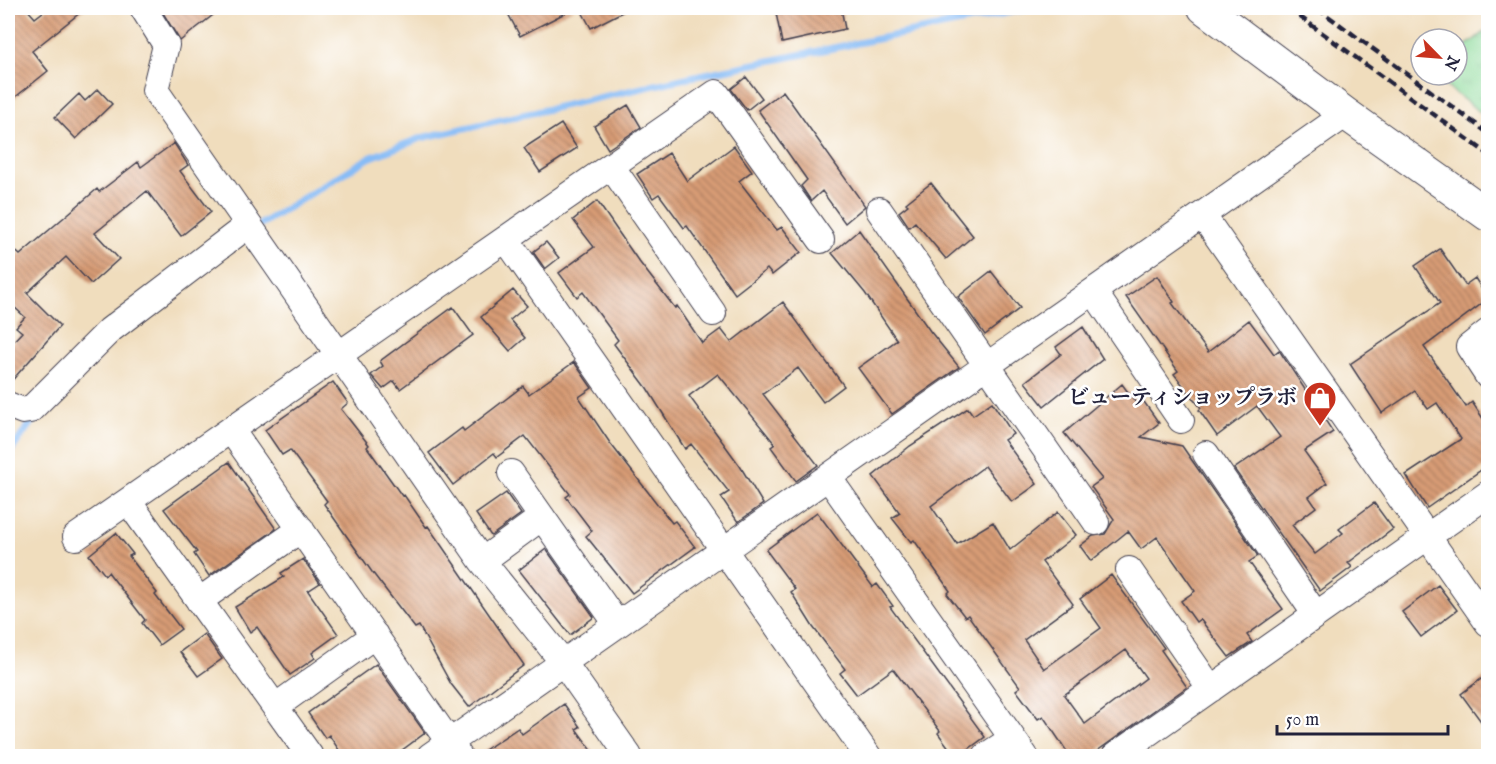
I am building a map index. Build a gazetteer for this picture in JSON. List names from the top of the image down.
{
  "places": {
    "shop": ["ビューティショップラボ"]
  },
  "scale_bar": "50 m",
  "north": "bottom right"
}
